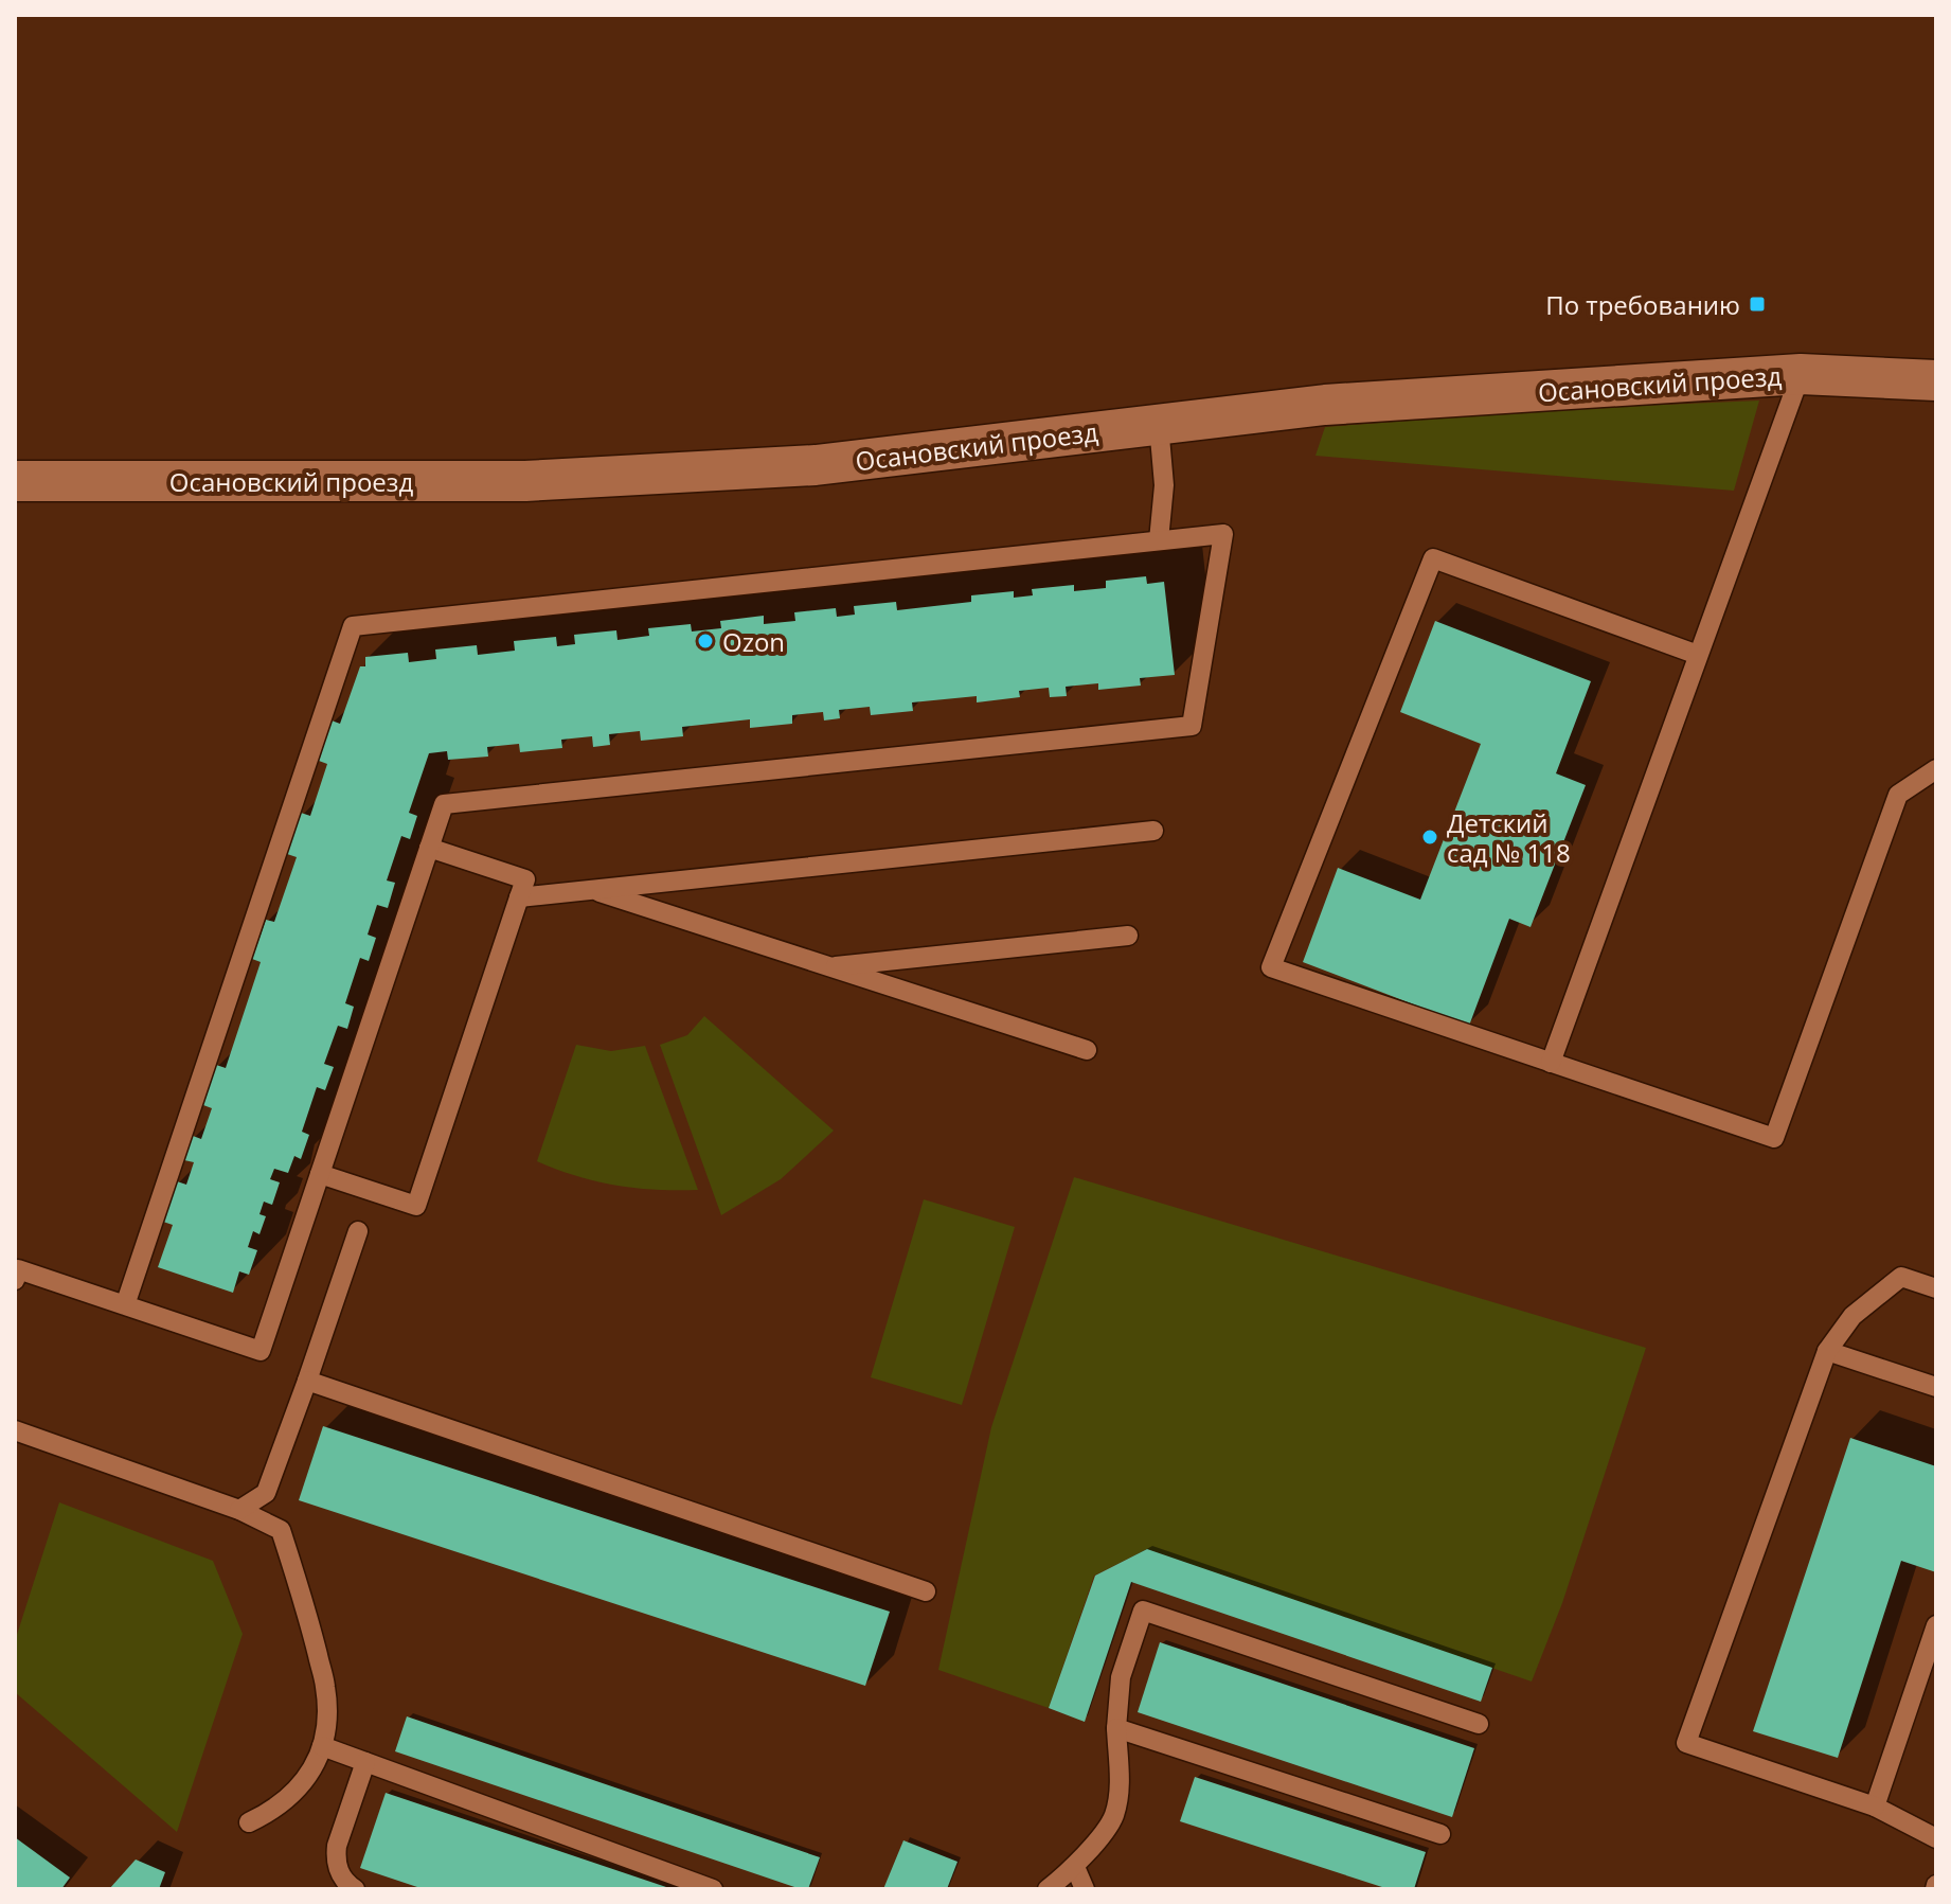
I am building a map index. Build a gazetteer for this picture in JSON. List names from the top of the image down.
{
  "streets": {
    "street": ["Осановский проезд"]
  },
  "places": {
    "transit": ["По требованию"],
    "other": ["Ozon", "Детский сад № 118"]
  }
}
